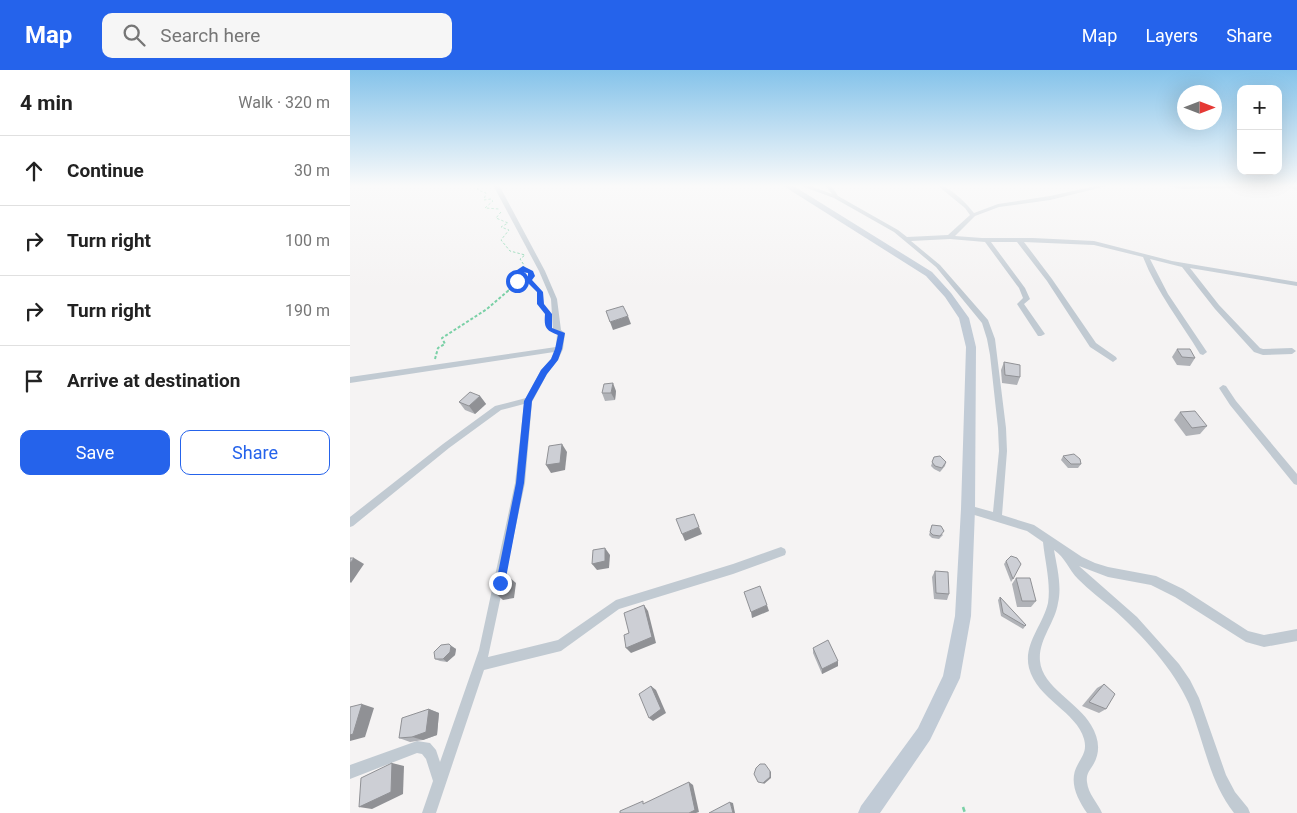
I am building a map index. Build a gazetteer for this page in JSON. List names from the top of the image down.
{
  "north": "right",
  "page": {
    "header": "Map",
    "search": "Search here",
    "nav": ["Map", "Layers", "Share"],
    "heading": ["4 min", "Walk · 320 m"],
    "map_buttons": ["+", "−"],
    "list": [
      ["Continue", "30 m"],
      ["Turn right", "100 m"],
      ["Turn right", "190 m"],
      "Arrive at destination"
    ],
    "buttons": ["Save", "Share"]
  }
}
